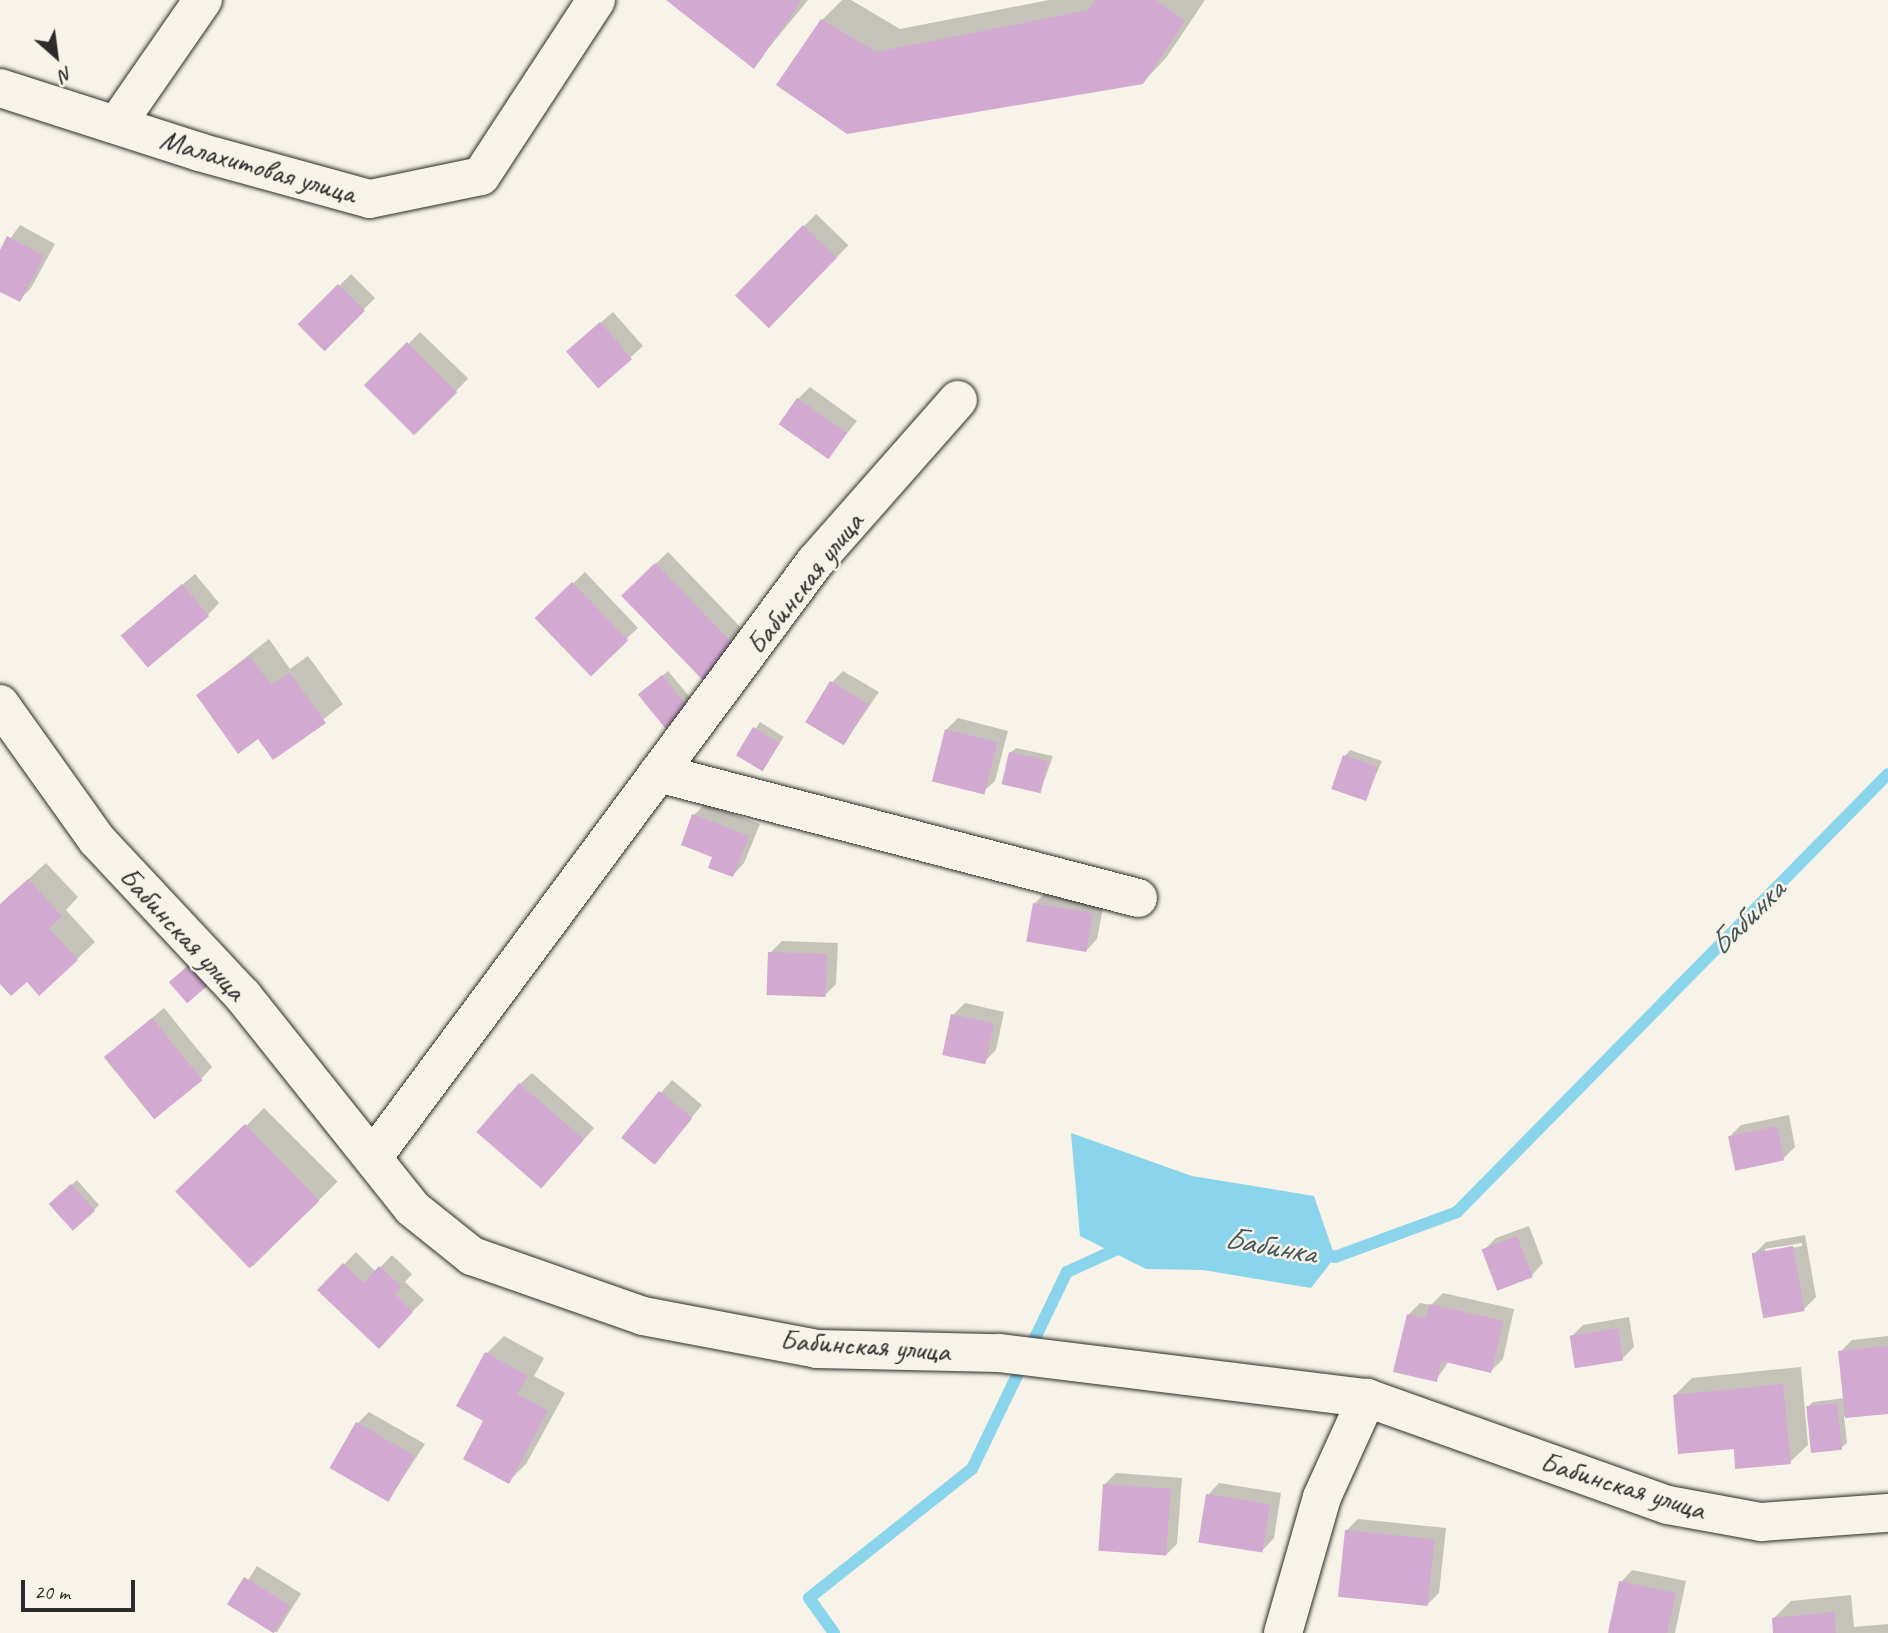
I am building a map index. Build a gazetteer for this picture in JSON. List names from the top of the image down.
{
  "streets": {
    "street": ["Малахитовая улица", "Бабинская улица"]
  },
  "water": ["Бабинка"],
  "scale_bar": "20 m",
  "north": "bottom right"
}
